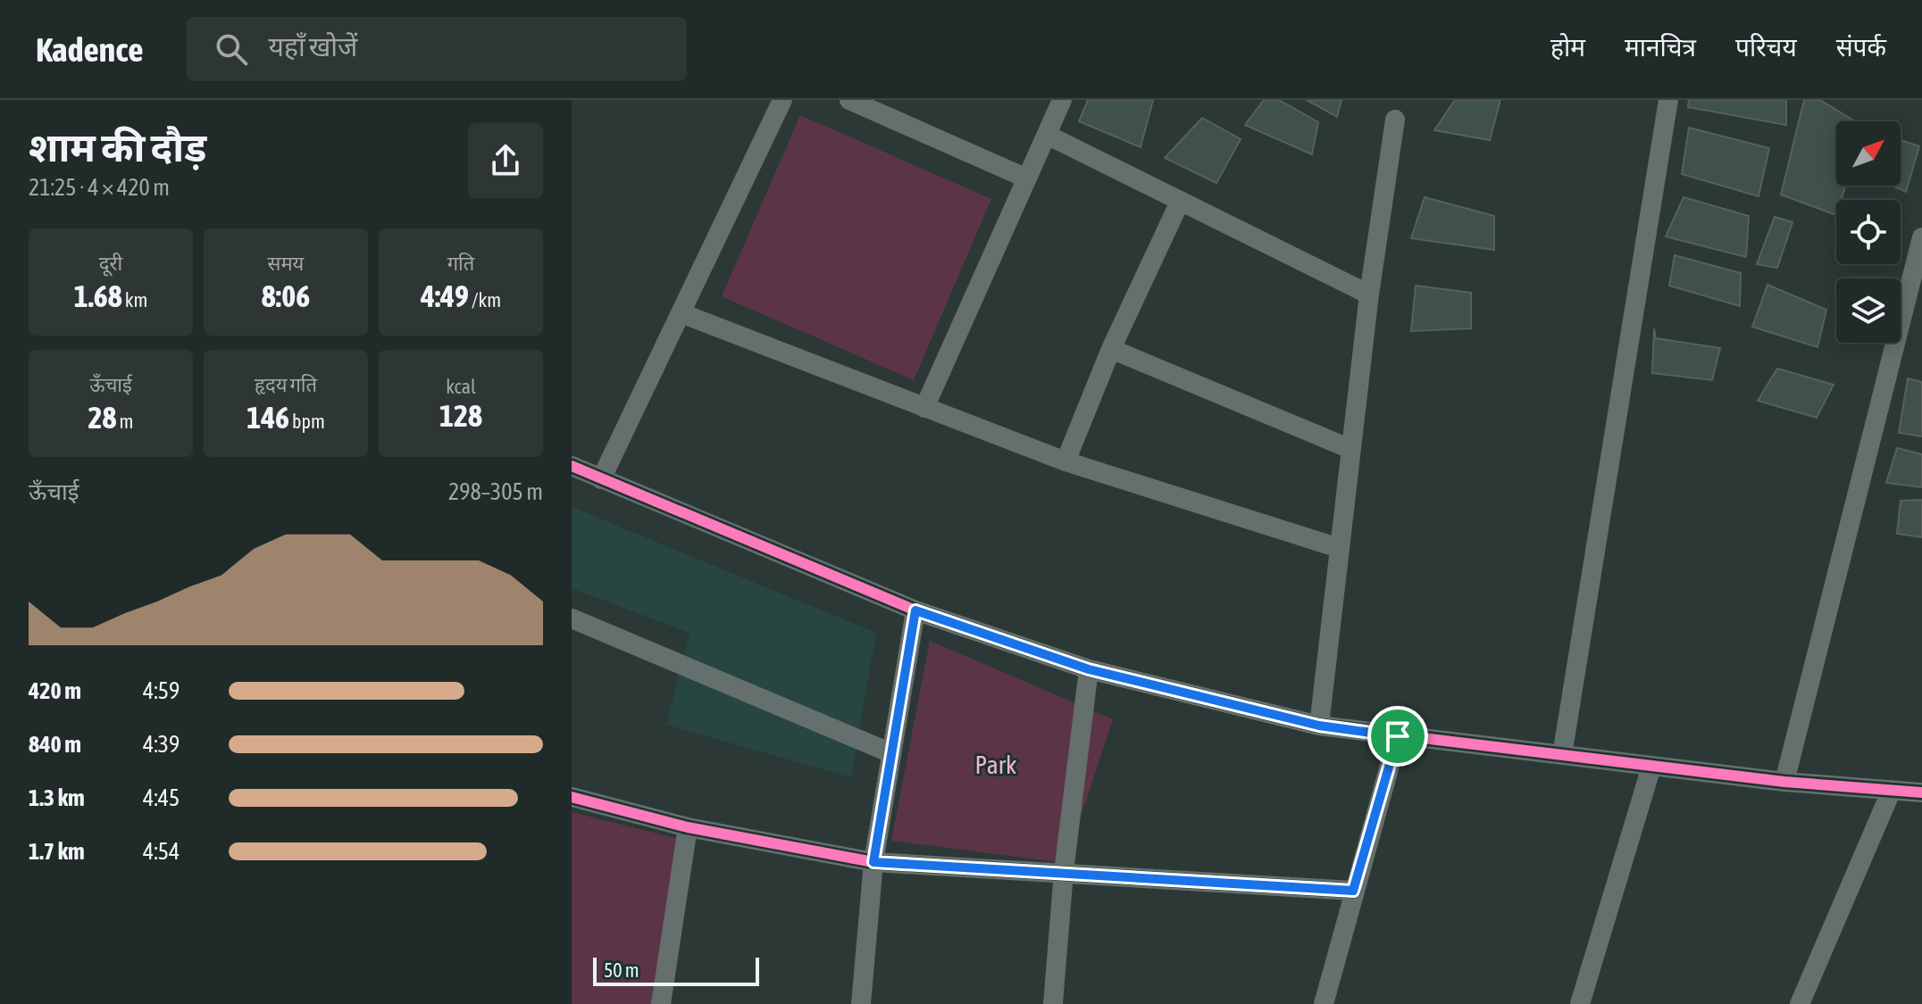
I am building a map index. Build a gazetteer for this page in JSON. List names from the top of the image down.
{
  "parks": ["Park"],
  "scale_bar": "50 m",
  "north": "top right",
  "page": {
    "header": "Kadence",
    "search": "यहाँ खोजें",
    "nav": [
      "होम",
      "मानचित्र",
      "परिचय",
      "संपर्क"
    ],
    "heading": ["शाम की दौड़", "21:25 · 4 × 420 m"],
    "stats": [
      ["दूरी", "1.68 km"],
      ["समय", "8:06"],
      ["गति", "4:49 /km"],
      ["ऊँचाई", "28 m"],
      ["हृदय गति", "146 bpm"],
      ["kcal", "128"]
    ],
    "chart": ["ऊँचाई", "298–305 m"],
    "list": [
      {
        "name": "420 m",
        "note": "4:59"
      },
      {
        "name": "840 m",
        "note": "4:39"
      },
      {
        "name": "1.3 km",
        "note": "4:45"
      },
      {
        "name": "1.7 km",
        "note": "4:54"
      }
    ],
    "scale": "50 m"
  }
}
